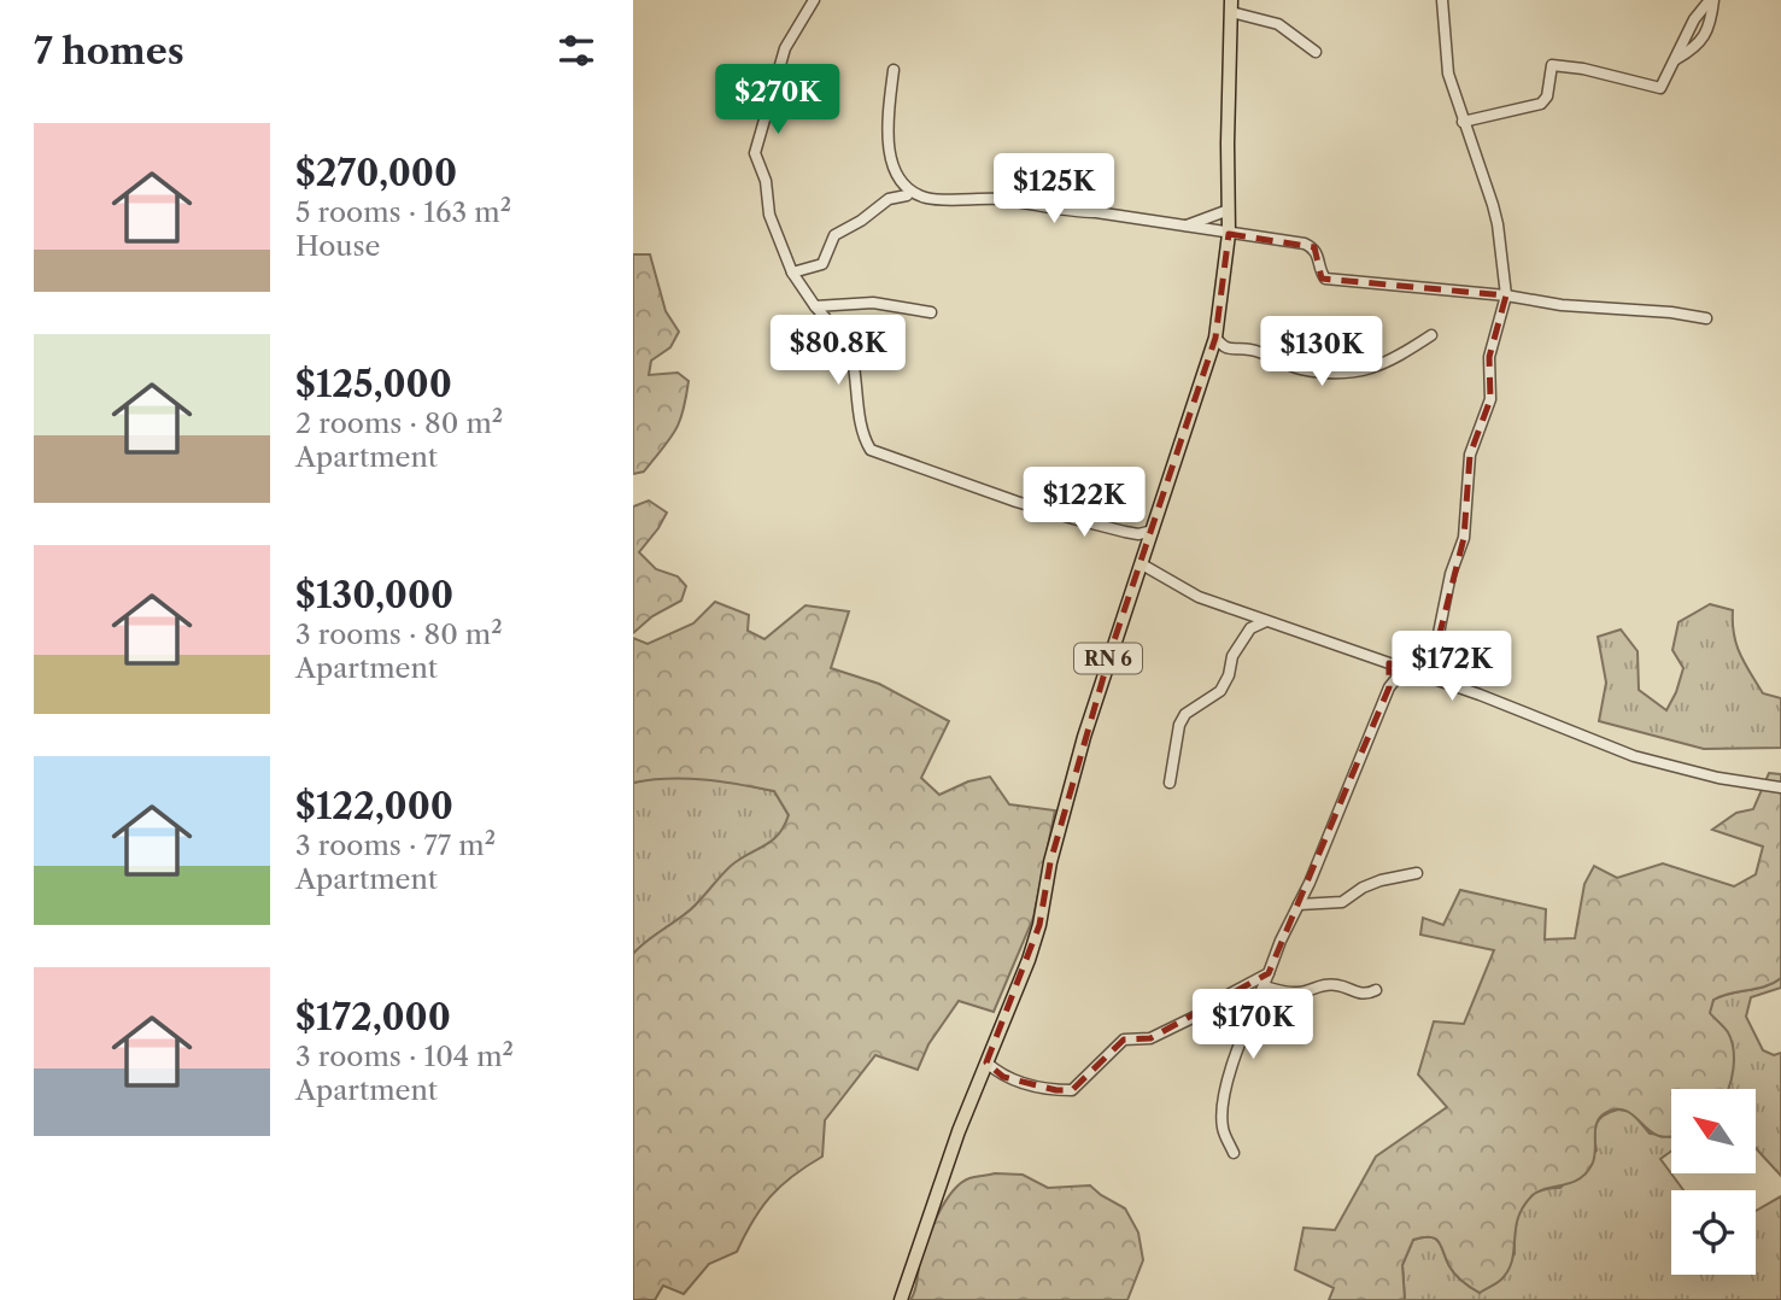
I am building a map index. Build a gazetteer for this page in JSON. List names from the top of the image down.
{
  "streets": {
    "main road": ["RN 6"]
  },
  "north": "top left",
  "page": {
    "heading": "7 homes",
    "price": [
      "$270K",
      "$125K",
      "$80.8K",
      "$130K",
      "$122K",
      "$172K",
      "$170K"
    ],
    "list": [
      {
        "name": "$270,000",
        "note": "5 rooms · 163 m² · House"
      },
      {
        "name": "$125,000",
        "note": "2 rooms · 80 m² · Apartment"
      },
      {
        "name": "$130,000",
        "note": "3 rooms · 80 m² · Apartment"
      },
      {
        "name": "$122,000",
        "note": "3 rooms · 77 m² · Apartment"
      },
      {
        "name": "$172,000",
        "note": "3 rooms · 104 m² · Apartment"
      }
    ]
  }
}
